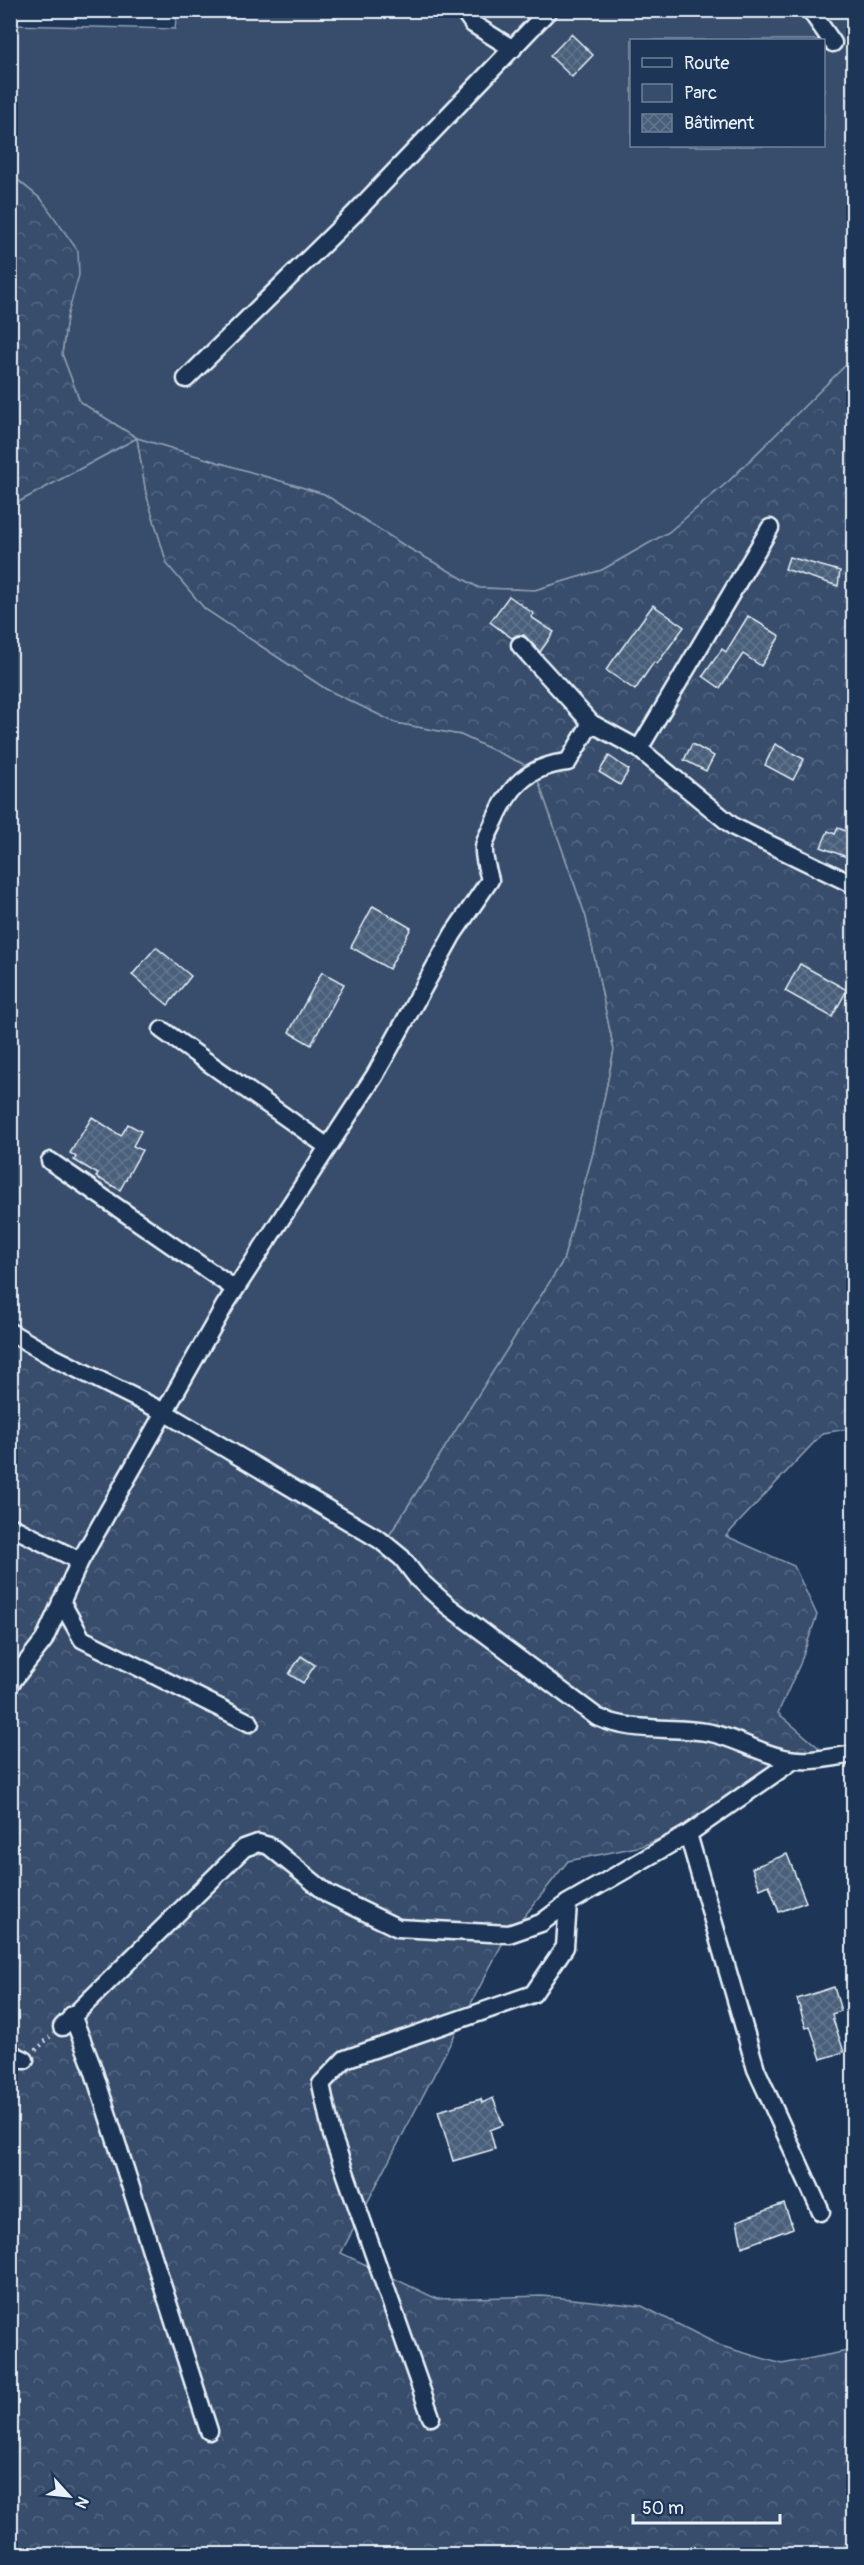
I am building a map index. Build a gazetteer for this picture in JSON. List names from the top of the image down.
{
  "legend": ["Route", "Parc", "Bâtiment"],
  "scale_bar": "50 m",
  "north": "bottom right"
}
